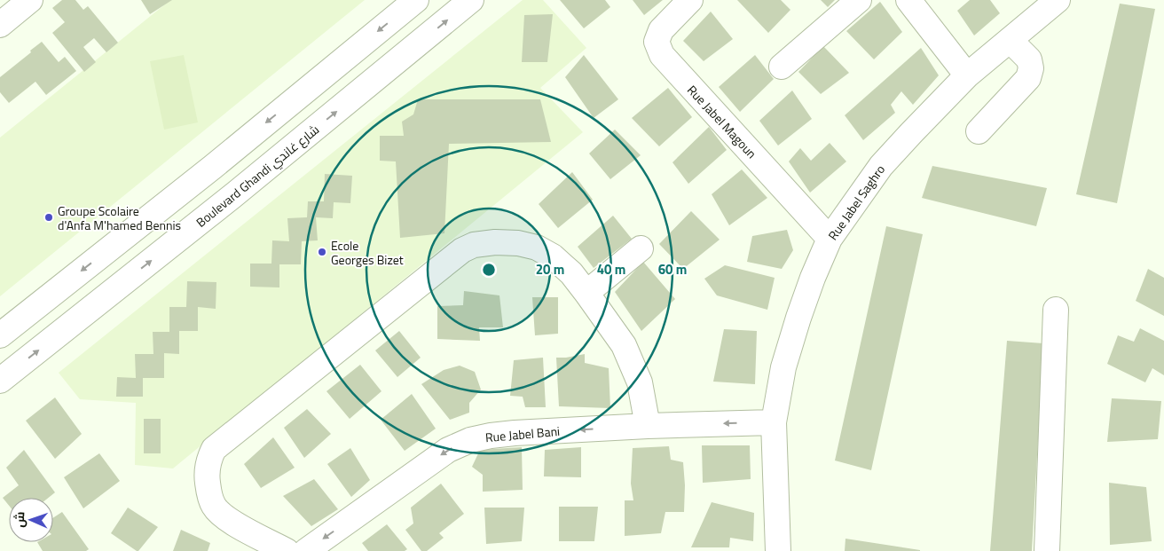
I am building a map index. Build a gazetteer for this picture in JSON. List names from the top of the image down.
{
  "streets": {
    "street": [
      "Rue Jabel Magoun",
      "Boulevard Ghandi شارع غاندي",
      "Rue Jabel Saghro",
      "Rue Jabel Bani"
    ]
  },
  "crossings": [
    ["Rue Jabel Magoun", "Rue Jabel Saghro"],
    ["Rue Jabel Saghro", "Rue Jabel Bani"]
  ],
  "one_way": ["Rue Jabel Bani"],
  "places": ["Groupe Scolaire d'Anfa M'hamed Bennis", "Ecole Georges Bizet"],
  "north": "left",
  "rings": ["20 m", "40 m", "60 m"]
}
